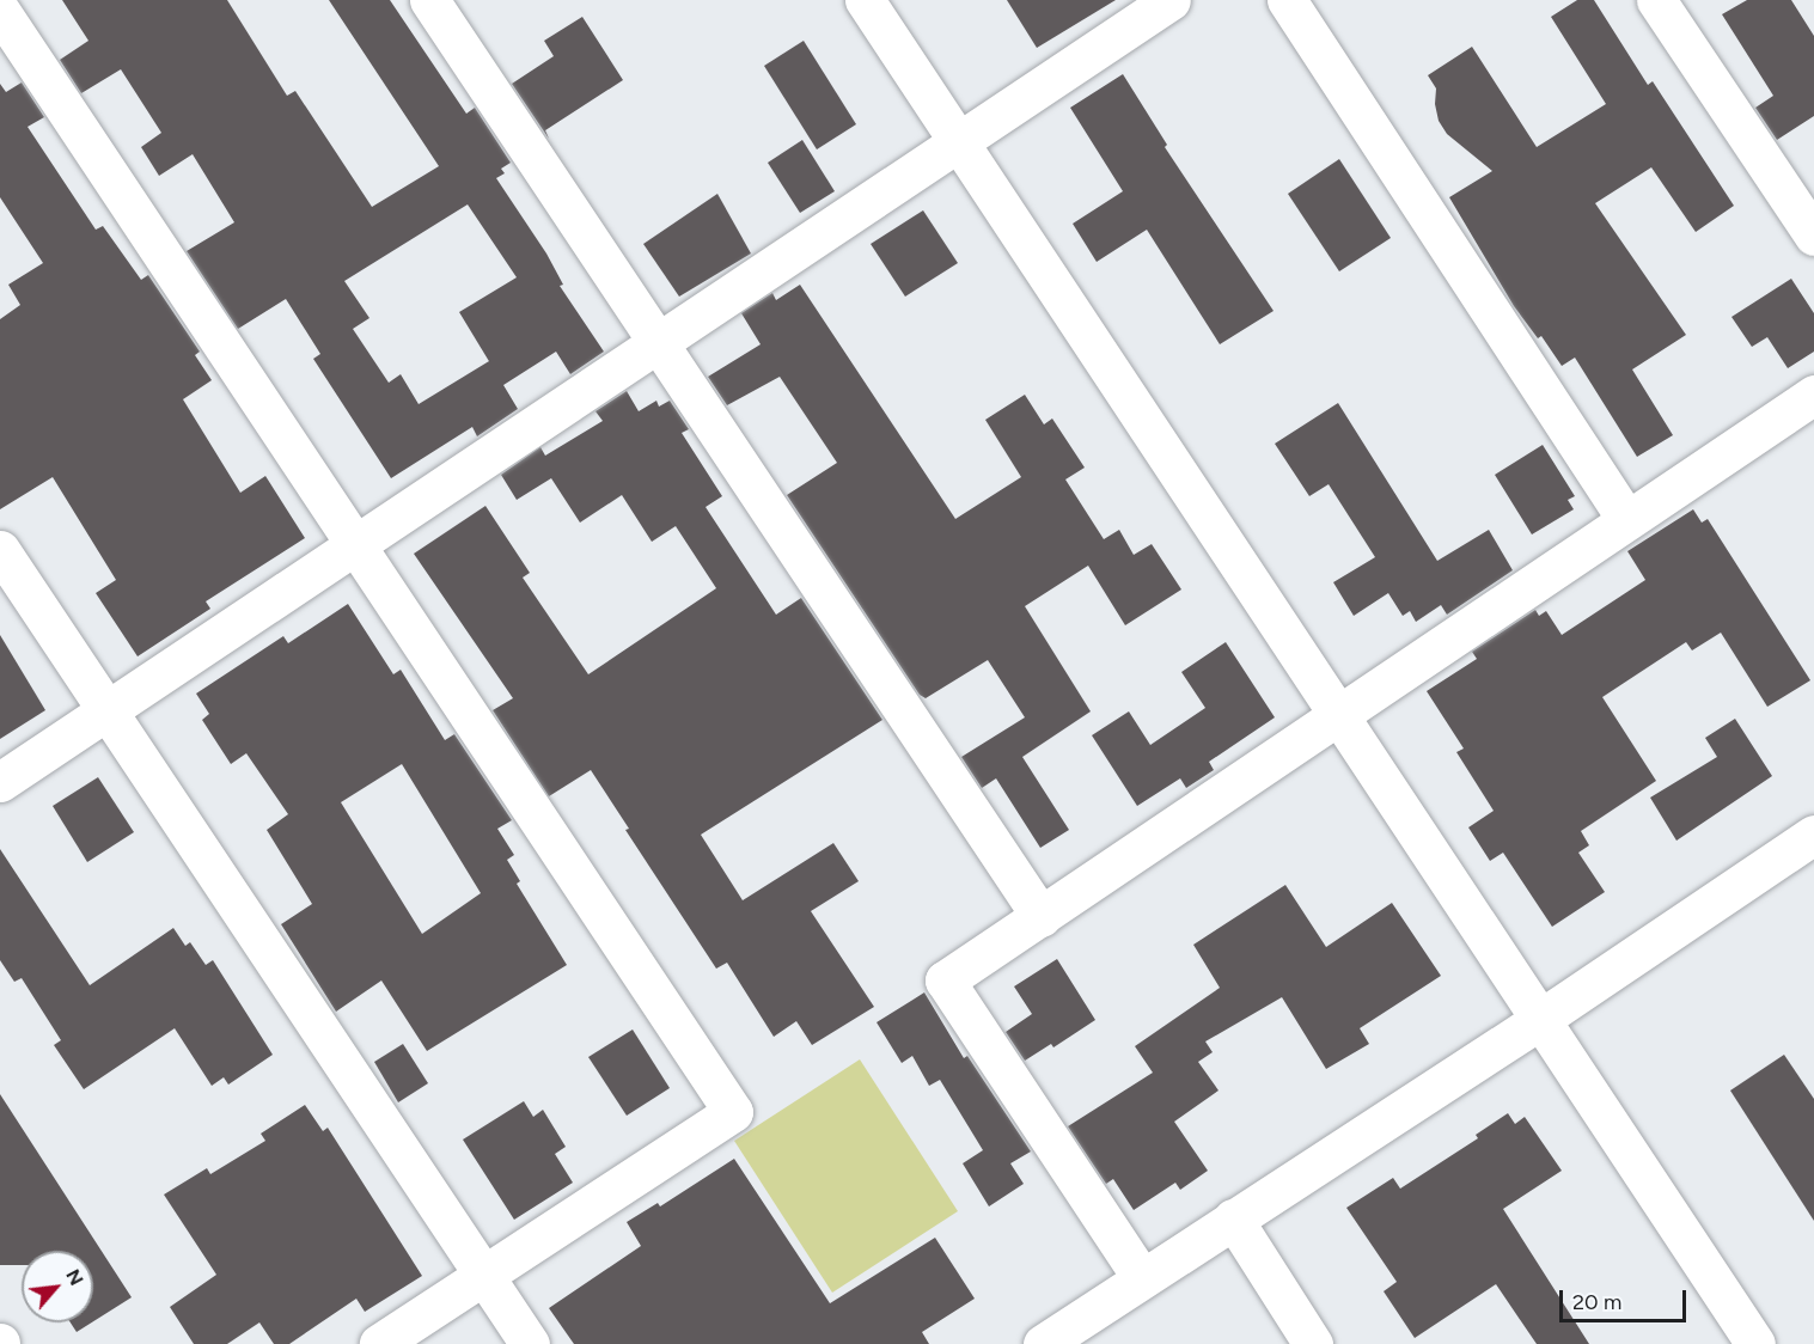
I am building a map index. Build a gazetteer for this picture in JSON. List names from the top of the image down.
{
  "scale_bar": "20 m",
  "north": "top right"
}
